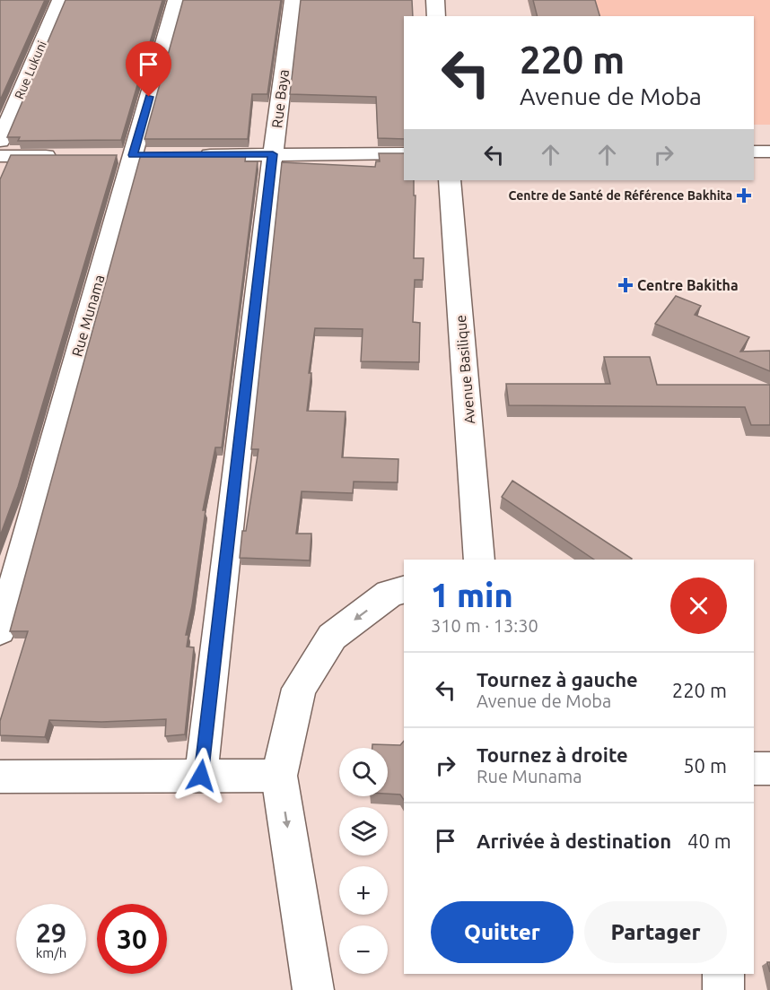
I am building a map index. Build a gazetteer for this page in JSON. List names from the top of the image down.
{
  "streets": {
    "street": [
      "Rue Lukuni",
      "Rue Baya",
      "Rue Munama",
      "Avenue Basilique"
    ]
  },
  "places": {
    "health": ["Centre de Santé de Référence Bakhita", "Centre Bakitha"]
  },
  "page": {
    "turn": ["220 m", "Avenue de Moba"],
    "heading": ["1 min", "310 m · 13:30"],
    "list": [
      {
        "name": "Tournez à gauche",
        "note": "Avenue de Moba",
        "value": "220 m"
      },
      {
        "name": "Tournez à droite",
        "note": "Rue Munama",
        "value": "50 m"
      },
      {
        "name": "Arrivée à destination",
        "value": "40 m"
      }
    ],
    "map_buttons": ["+", "−"],
    "buttons": ["Quitter", "Partager"],
    "speed": "29 km/h",
    "limit": "30"
  }
}
